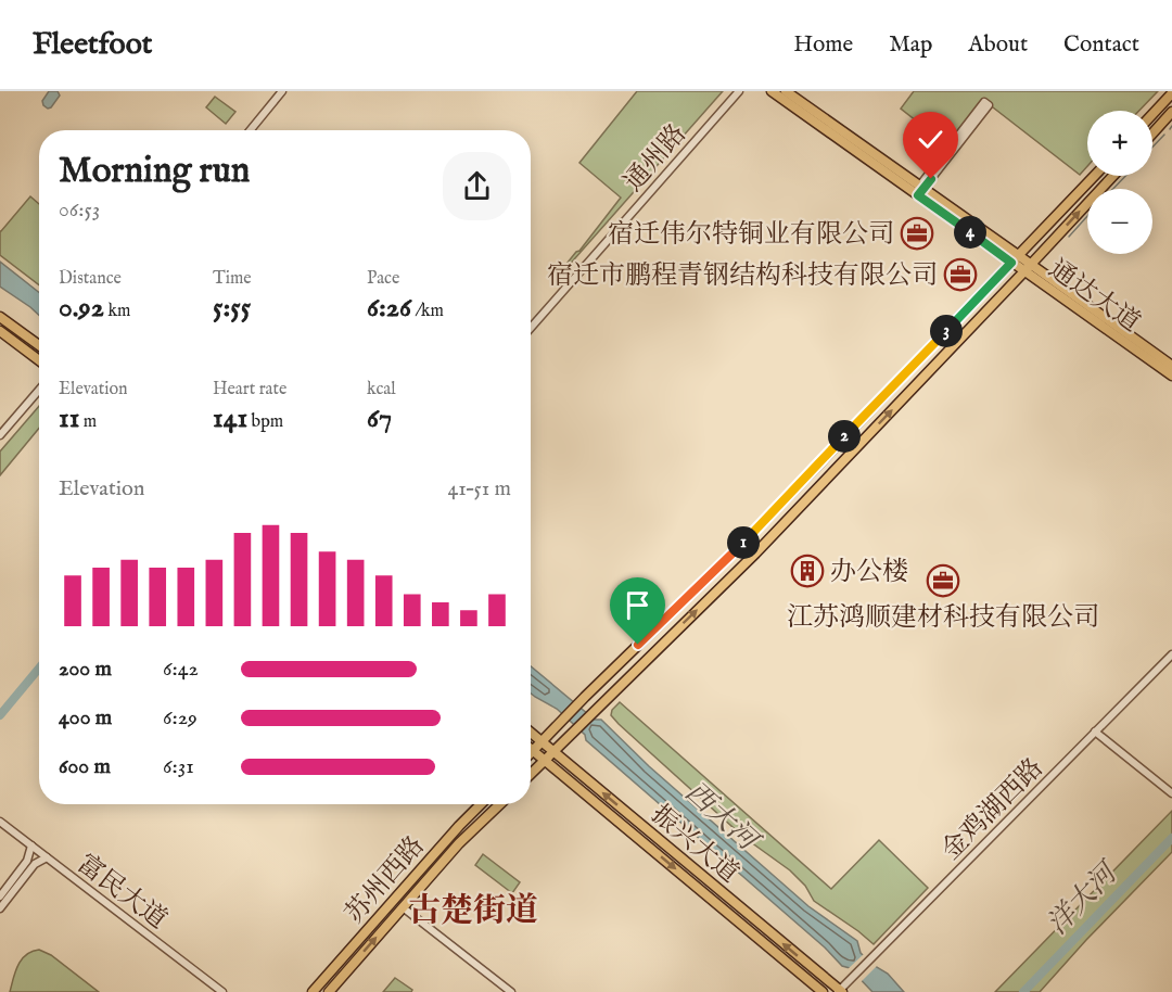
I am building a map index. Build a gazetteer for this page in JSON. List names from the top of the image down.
{
  "streets": {
    "main road": ["通达大道", "振兴大道", "苏州西路"],
    "street": ["通州路", "金鸡湖西路", "富民大道"]
  },
  "crossings": [
    ["金鸡湖西路", "振兴大道"]
  ],
  "districts": ["古楚街道"],
  "water": ["西大河", "洋大河"],
  "places": {
    "office": ["宿迁伟尔特铜业有限公司", "宿迁市鹏程青钢结构科技有限公司", "江苏鸿顺建材科技有限公司"],
    "building": ["办公楼"]
  },
  "page": {
    "header": "Fleetfoot",
    "nav": [
      "Home",
      "Map",
      "About",
      "Contact"
    ],
    "map_buttons": ["+", "−"],
    "heading": ["Morning run", "06:53"],
    "pins": [
      "4",
      "3",
      "2",
      "1"
    ],
    "stats": [
      ["Distance", "0.92 km"],
      ["Time", "5:55"],
      ["Pace", "6:26 /km"],
      ["Elevation", "11 m"],
      ["Heart rate", "141 bpm"],
      ["kcal", "67"]
    ],
    "chart": ["Elevation", "41–51 m"],
    "list": [
      {
        "name": "200 m",
        "note": "6:42"
      },
      {
        "name": "400 m",
        "note": "6:29"
      },
      {
        "name": "600 m",
        "note": "6:31"
      }
    ]
  }
}
